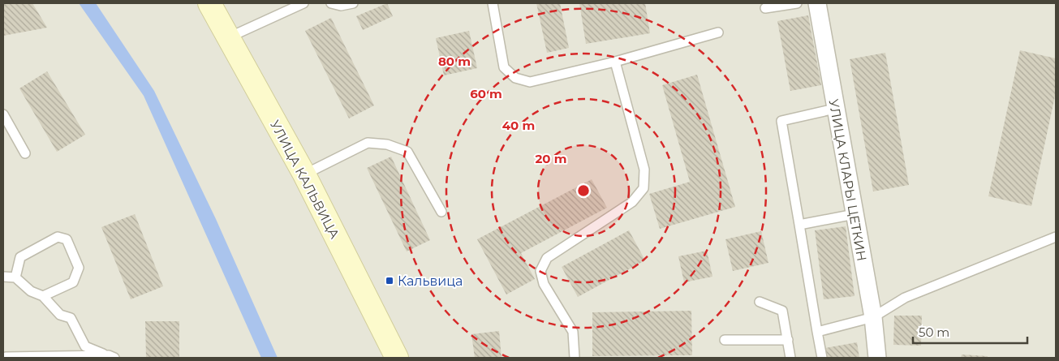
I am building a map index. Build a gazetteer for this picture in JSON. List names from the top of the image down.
{
  "streets": {
    "street": ["УЛИЦА КАЛЬВИЦА", "УЛИЦА КЛАРЫ ЦЕТКИН"]
  },
  "places": {
    "transit": ["Кальвица"]
  },
  "scale_bar": "50 m",
  "rings": [
    "80 m",
    "60 m",
    "40 m",
    "20 m"
  ]
}
